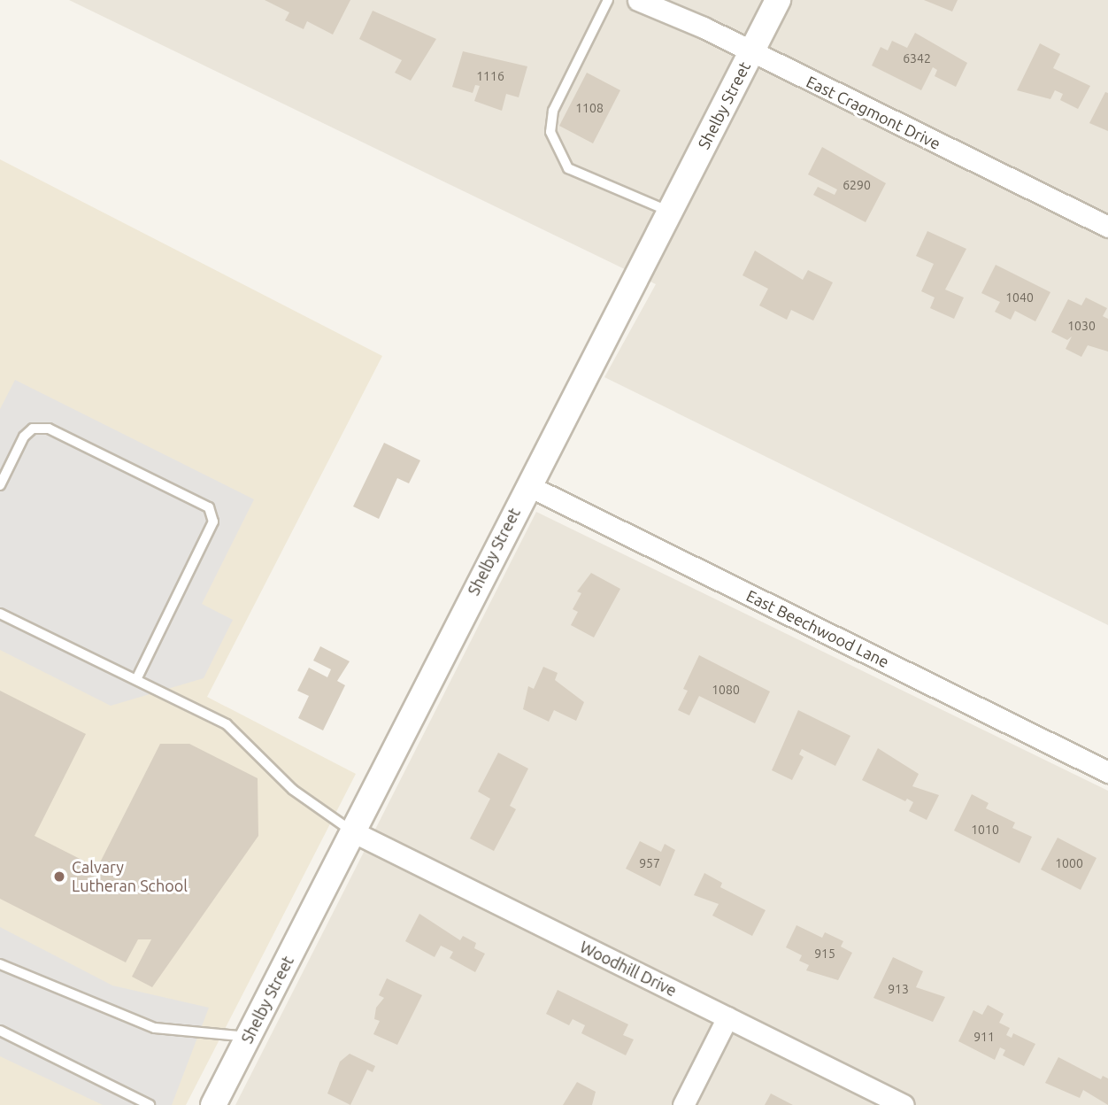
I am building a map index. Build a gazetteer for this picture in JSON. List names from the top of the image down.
{
  "streets": {
    "street": [
      "Shelby Street",
      "East Cragmont Drive",
      "East Beechwood Lane",
      "Woodhill Drive"
    ]
  },
  "crossings": [
    ["Shelby Street", "East Cragmont Drive"],
    ["Shelby Street", "East Beechwood Lane"],
    ["Shelby Street", "Woodhill Drive"]
  ],
  "places": ["Calvary Lutheran School"],
  "house_numbers": [
    "6342",
    "1116",
    "1108",
    "6290",
    "1040",
    "1030",
    "1080",
    "1010",
    "957",
    "1000",
    "915",
    "913",
    "911"
  ]
}
